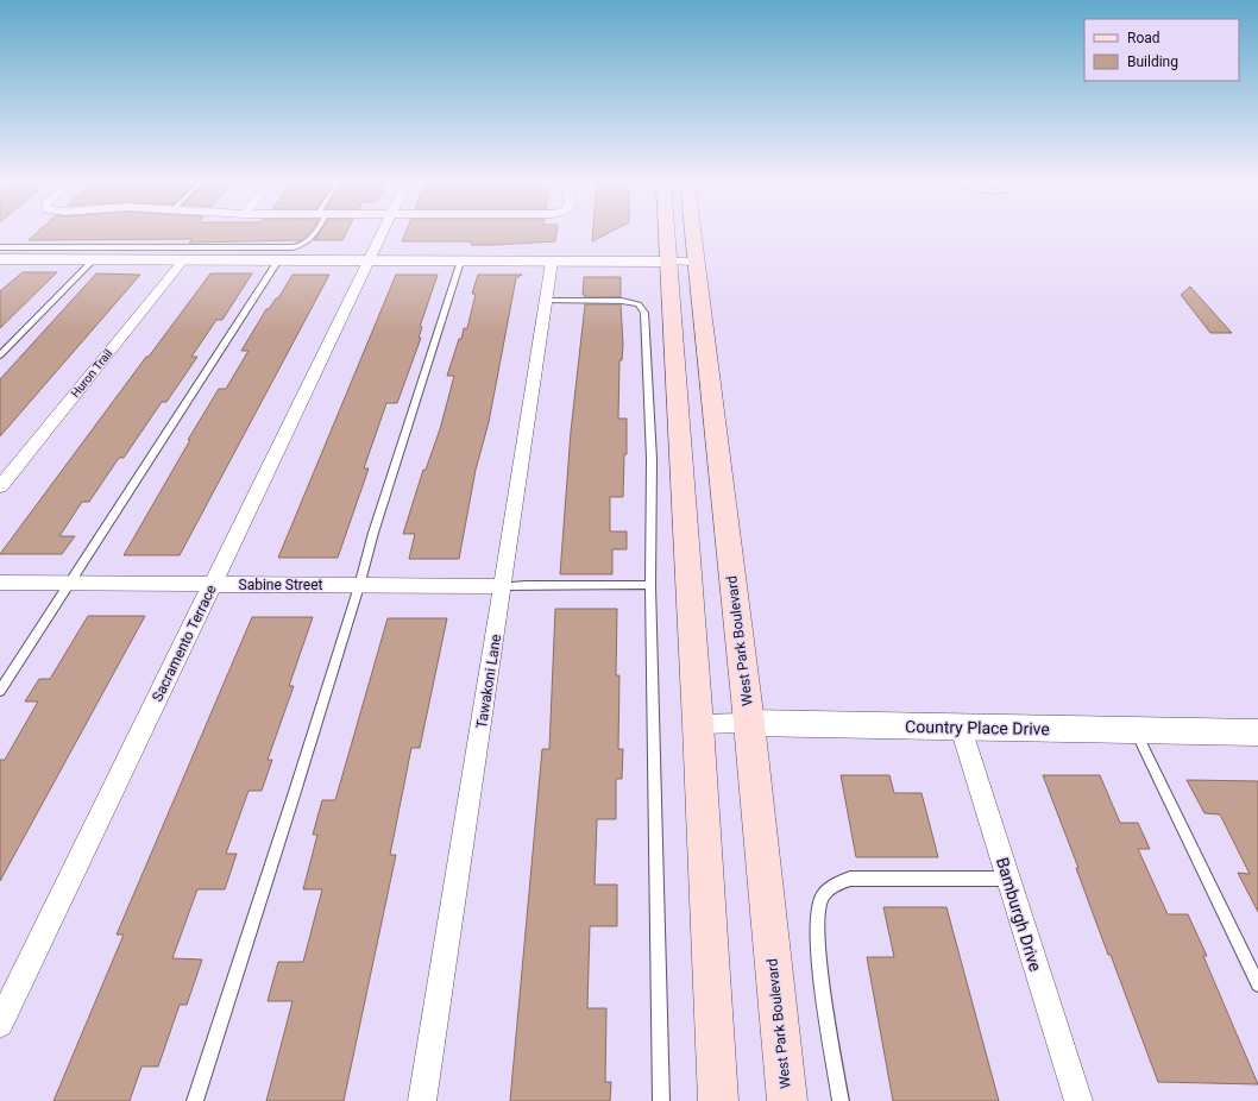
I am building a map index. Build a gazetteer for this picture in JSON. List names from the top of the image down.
{
  "streets": {
    "main road": ["West Park Boulevard"],
    "street": [
      "Huron Trail",
      "Sabine Street",
      "Sacramento Terrace",
      "Tawakoni Lane",
      "Country Place Drive",
      "Bamburgh Drive"
    ]
  },
  "crossings": [
    ["Sabine Street", "Sacramento Terrace"],
    ["Sabine Street", "Tawakoni Lane"],
    ["West Park Boulevard", "Country Place Drive"],
    ["Country Place Drive", "Bamburgh Drive"]
  ],
  "legend": ["Road", "Building"]
}
